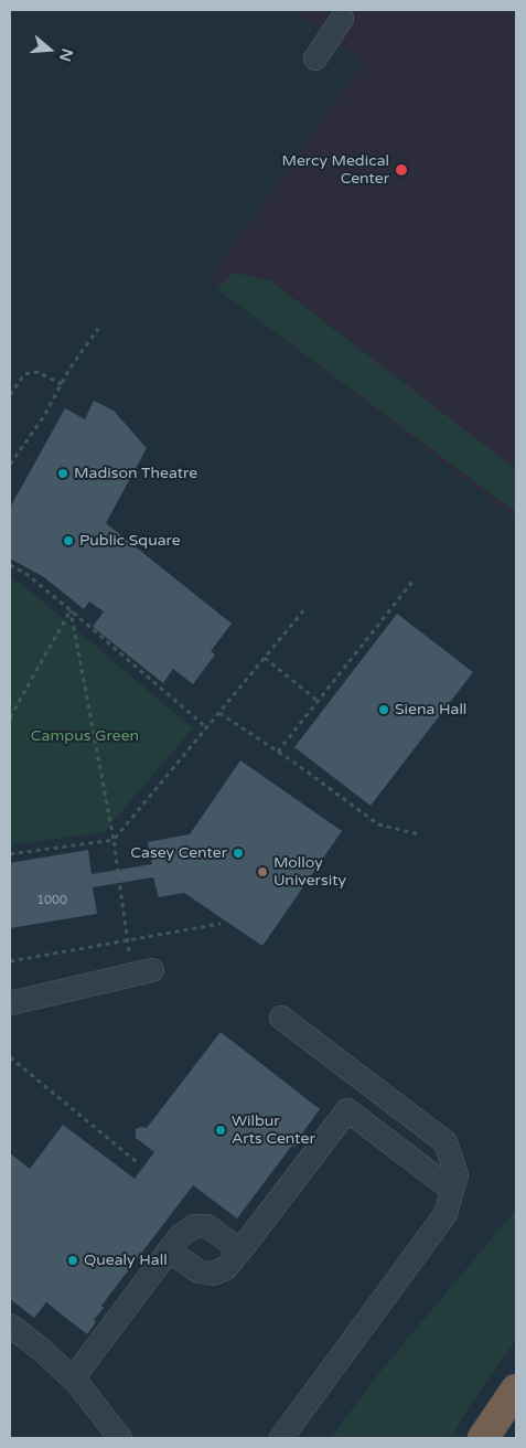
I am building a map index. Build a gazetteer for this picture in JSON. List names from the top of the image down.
{
  "parks": ["Campus Green"],
  "places": [
    "Mercy Medical Center",
    "Madison Theatre",
    "Public Square",
    "Siena Hall",
    "Casey Center",
    "Molloy University",
    "Wilbur Arts Center",
    "Quealy Hall"
  ],
  "house_numbers": ["1000"],
  "north": "right"
}
